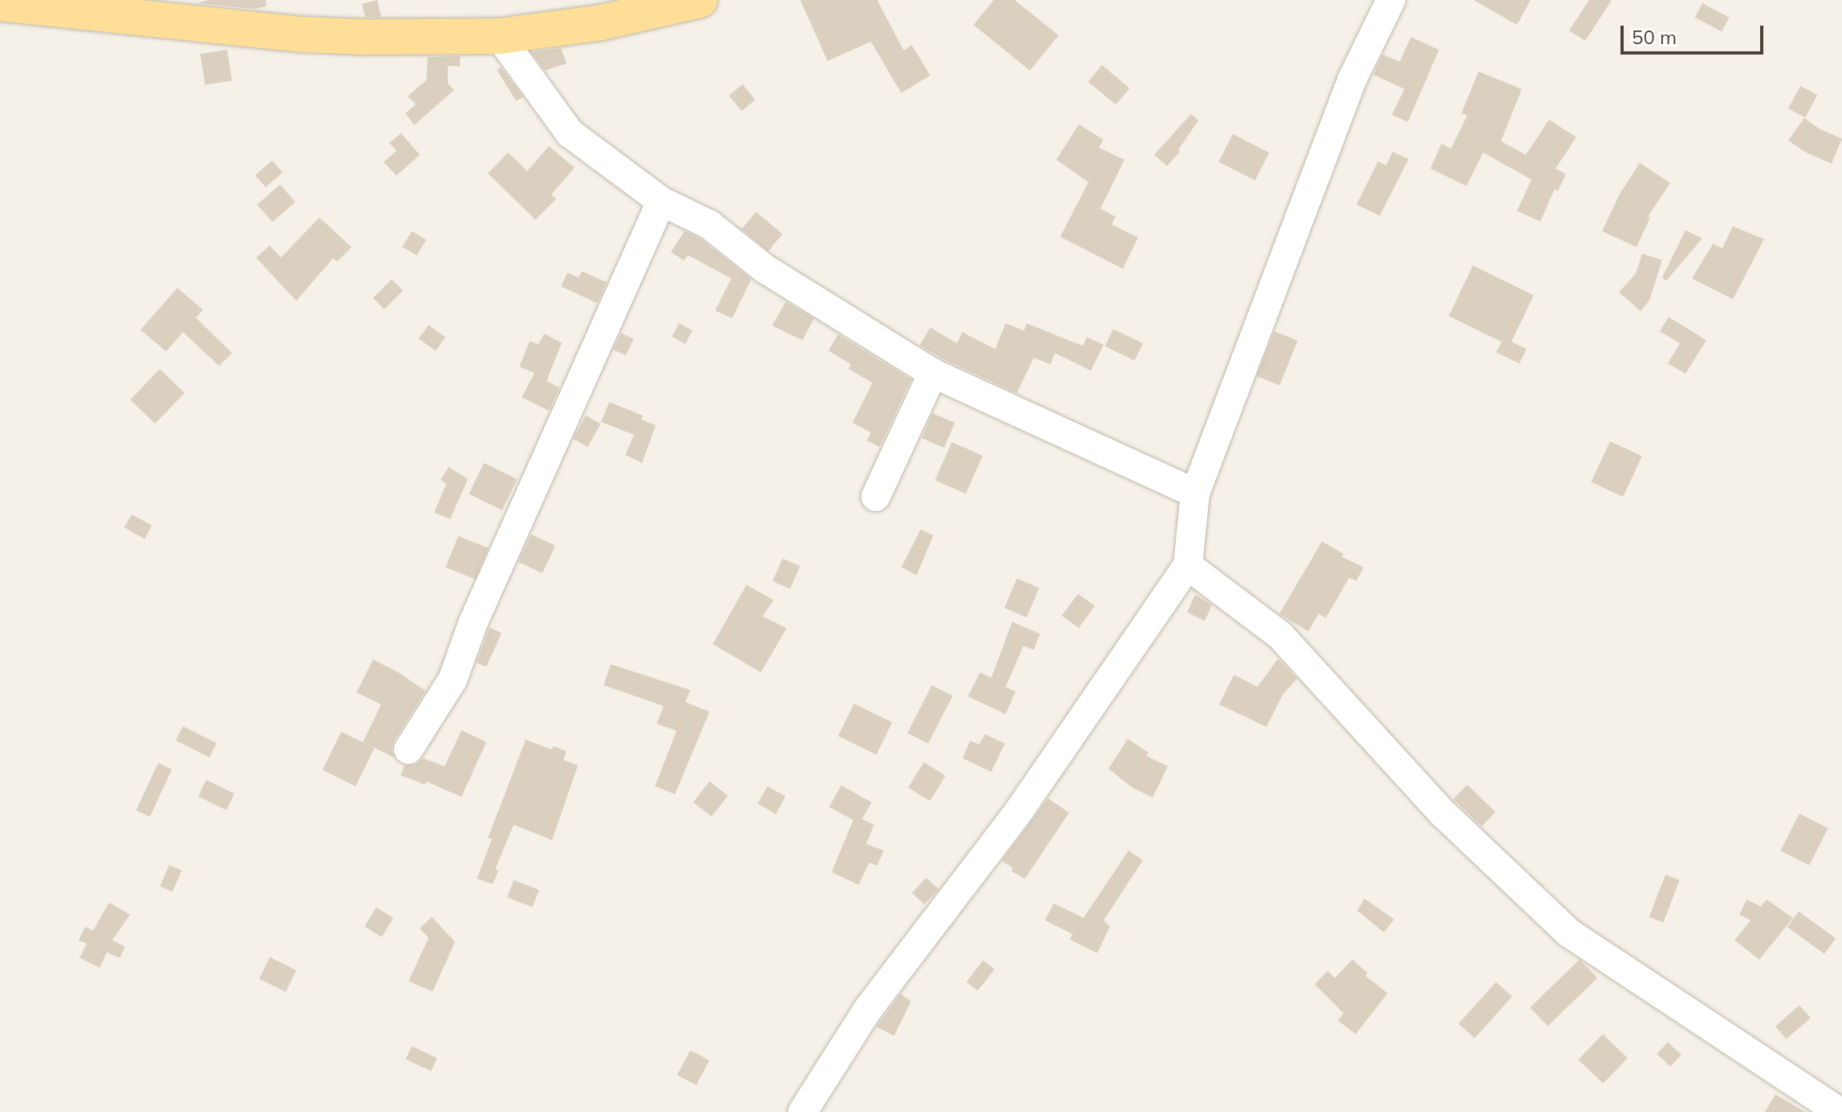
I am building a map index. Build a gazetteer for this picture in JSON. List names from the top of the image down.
{
  "scale_bar": "50 m"
}
